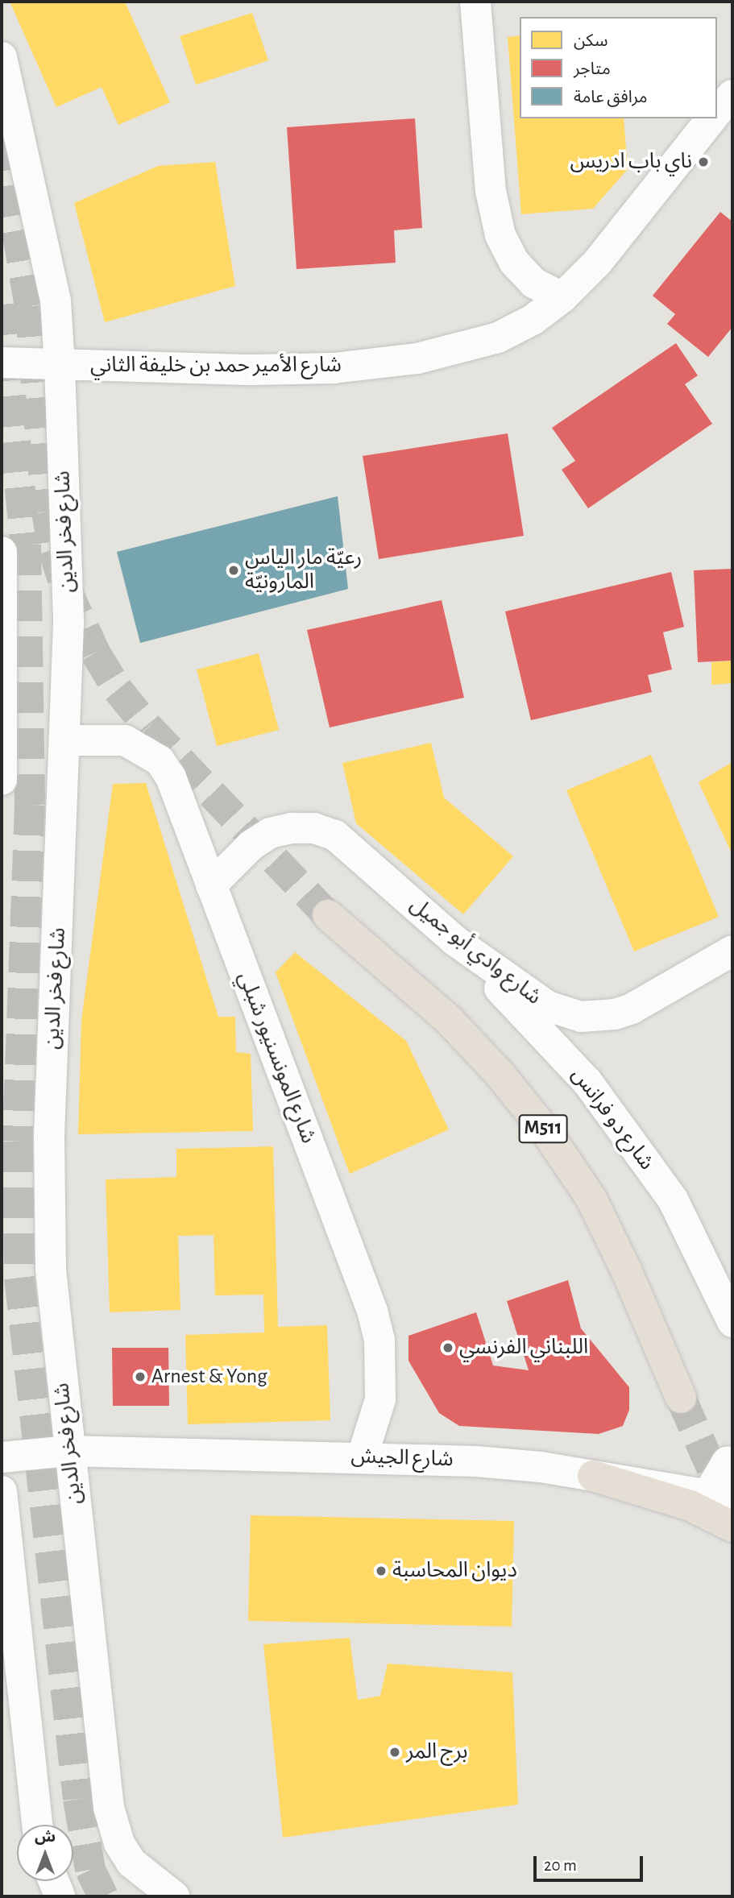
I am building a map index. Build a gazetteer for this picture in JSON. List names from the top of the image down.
{
  "streets": {
    "highway": ["M511"],
    "street": [
      "شارع الأمير حمد بن خليفة الثاني",
      "شارع فخر الدين",
      "شارع وادي أبو جميل",
      "شارع المونسنيور شبلي",
      "شارع دو فرانس",
      "شارع الجيش"
    ]
  },
  "crossings": [
    ["شارع الأمير حمد بن خليفة الثاني", "شارع فخر الدين"],
    ["شارع فخر الدين", "شارع المونسنيور شبلي"],
    ["شارع فخر الدين", "شارع الجيش"],
    ["شارع وادي أبو جميل", "شارع المونسنيور شبلي"],
    ["شارع وادي أبو جميل", "شارع دو فرانس"],
    ["شارع المونسنيور شبلي", "شارع الجيش"]
  ],
  "places": [
    "ناي باب ادريس",
    "رعيّة مار الياس المارونيّة",
    "اللبناني الفرنسي",
    "Arnest & Yong",
    "ديوان المحاسبة",
    "برج المر"
  ],
  "legend": ["سكن", "متاجر", "مرافق عامة"],
  "scale_bar": "20 m",
  "north": "top"
}
